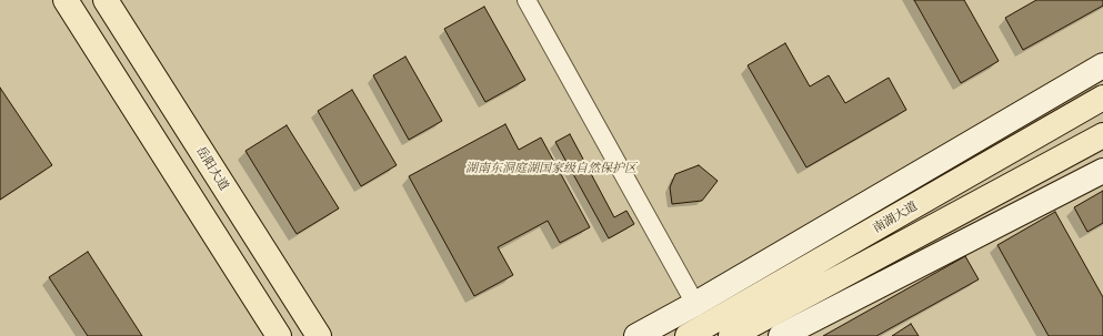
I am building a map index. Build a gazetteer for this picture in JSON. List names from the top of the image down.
{
  "streets": {
    "main road": ["岳阳大道", "南湖大道"]
  },
  "parks": ["湖南东洞庭湖国家级自然保护区"]
}
